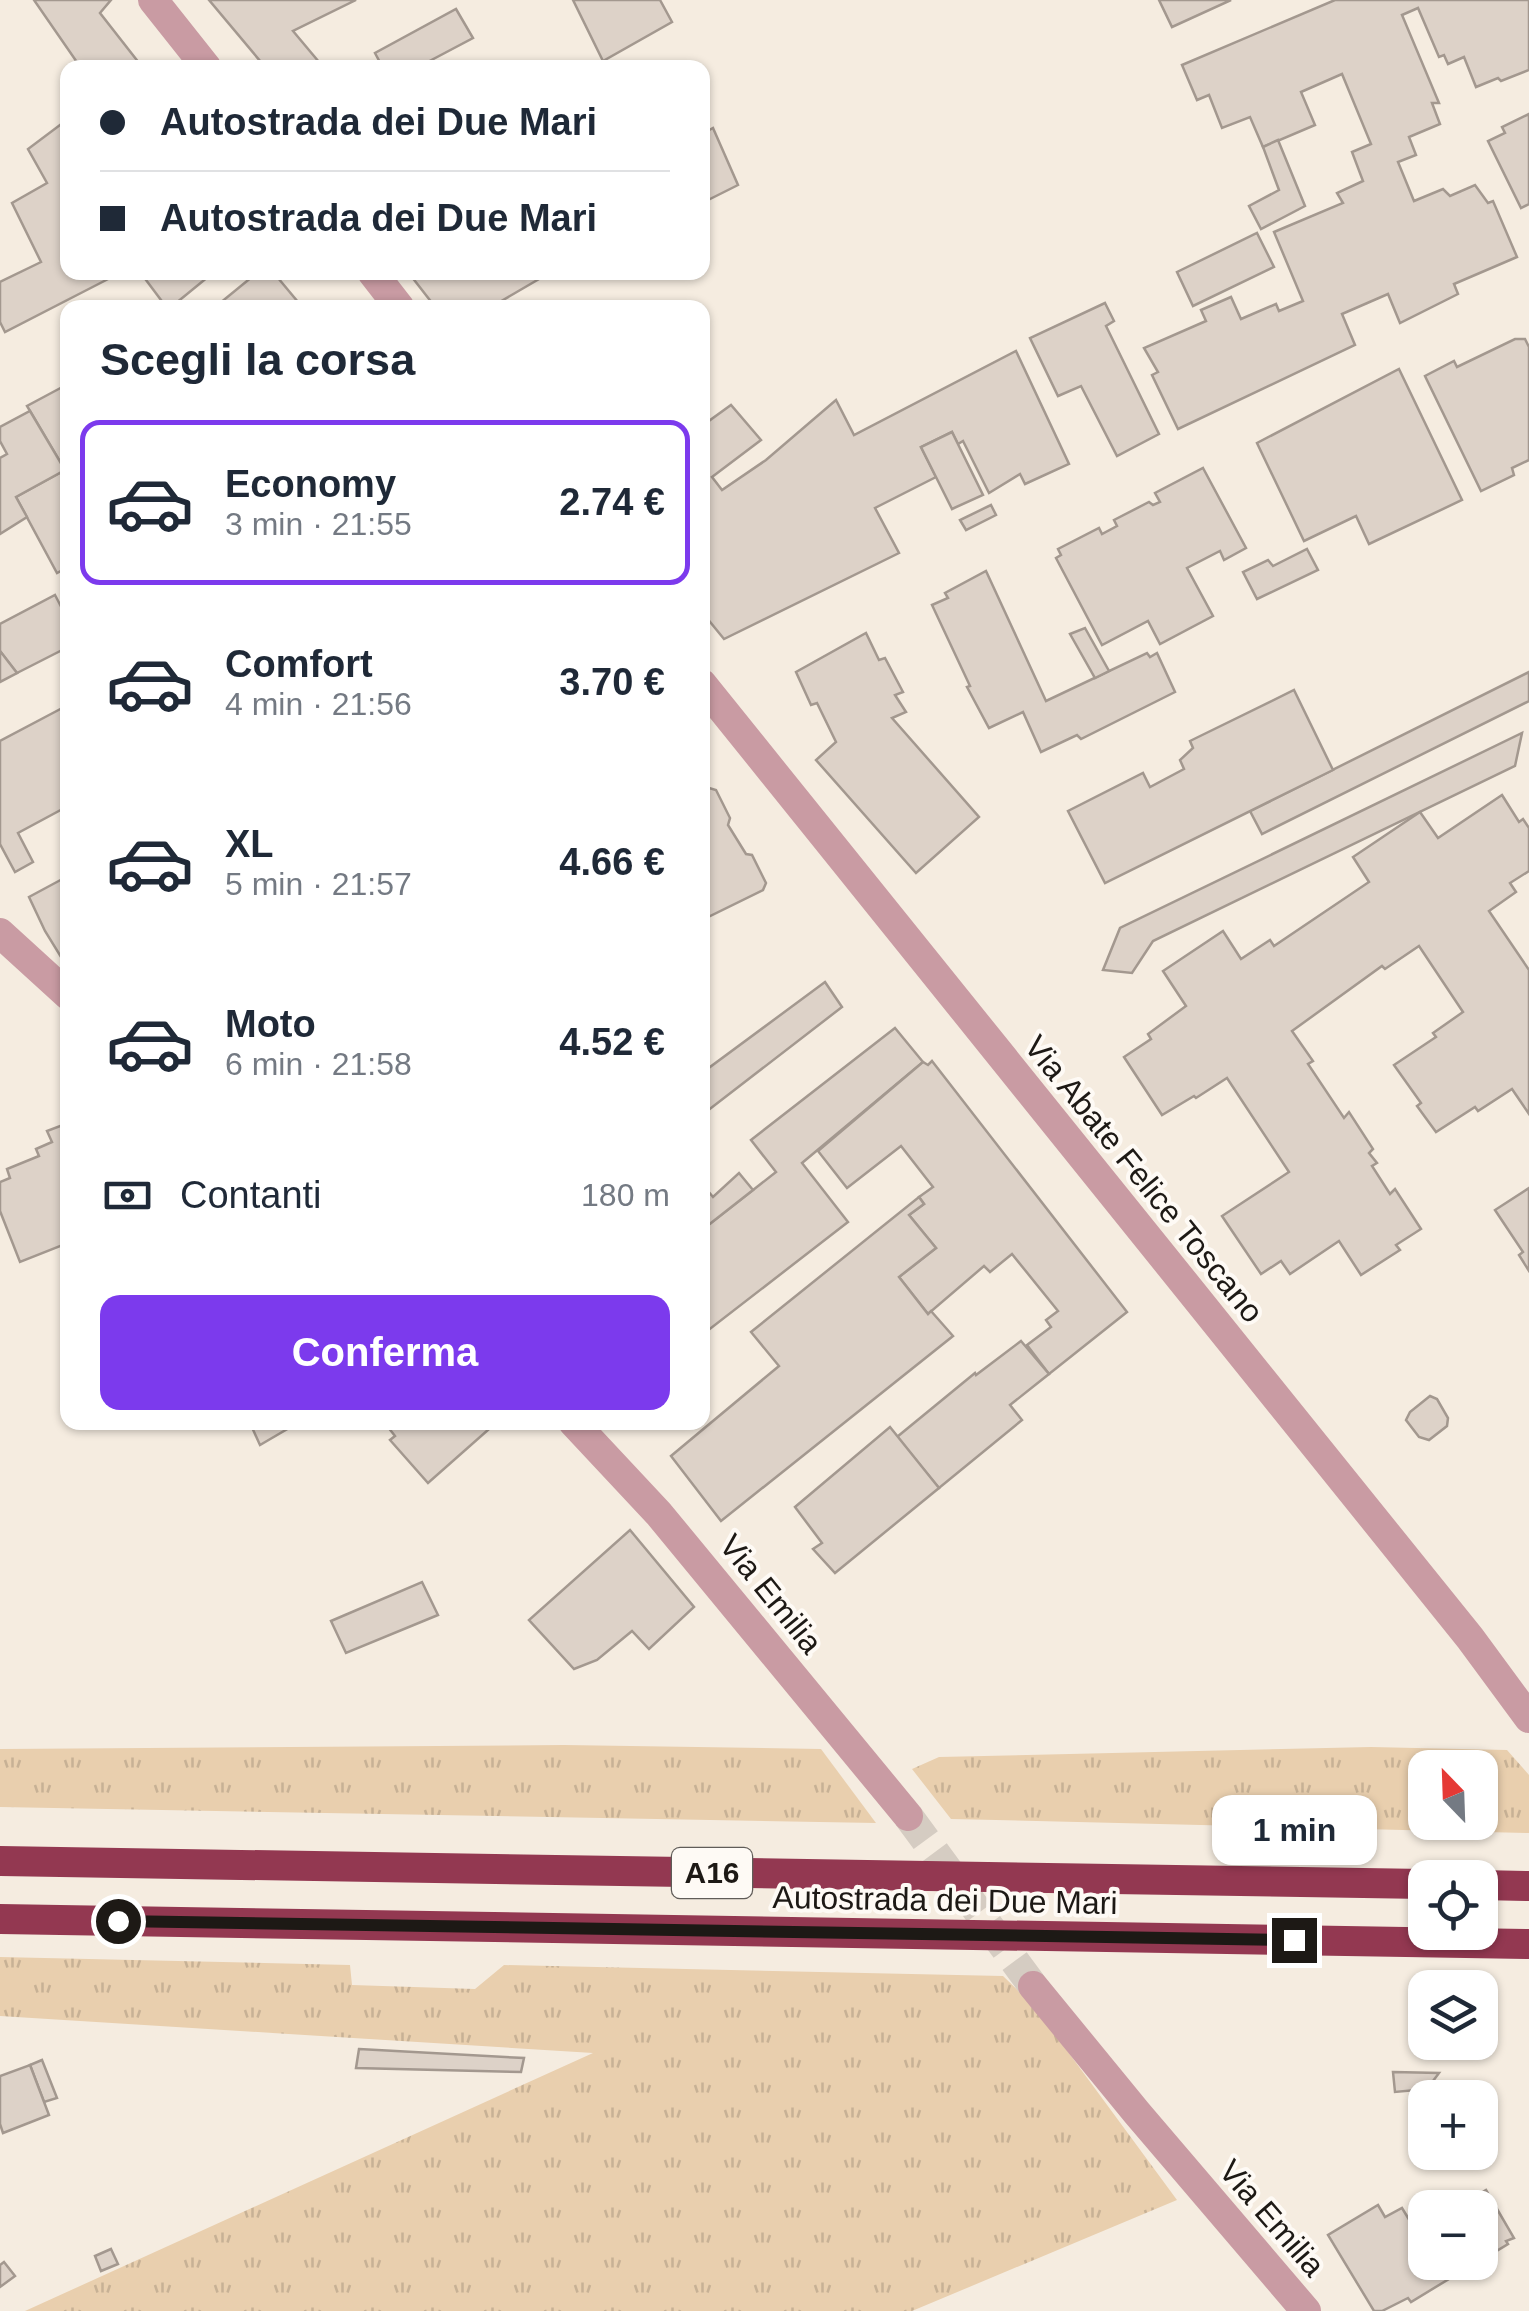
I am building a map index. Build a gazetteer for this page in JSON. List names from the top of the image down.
{
  "streets": {
    "highway": ["A16", "Autostrada dei Due Mari"],
    "street": ["Via Abate Felice Toscano", "Via Emilia"]
  },
  "north": "top left",
  "page": {
    "banner": ["Autostrada dei Due Mari", "Autostrada dei Due Mari"],
    "heading": "Scegli la corsa",
    "list": [
      {
        "name": "Economy",
        "note": "3 min · 21:55",
        "value": "2.74 €"
      },
      {
        "name": "Comfort",
        "note": "4 min · 21:56",
        "value": "3.70 €"
      },
      {
        "name": "XL",
        "note": "5 min · 21:57",
        "value": "4.66 €"
      },
      {
        "name": "Moto",
        "note": "6 min · 21:58",
        "value": "4.52 €"
      }
    ],
    "pay": ["Contanti", "180 m"],
    "buttons": "Conferma",
    "map_buttons": ["+", "−"],
    "bubble": "1 min"
  }
}
